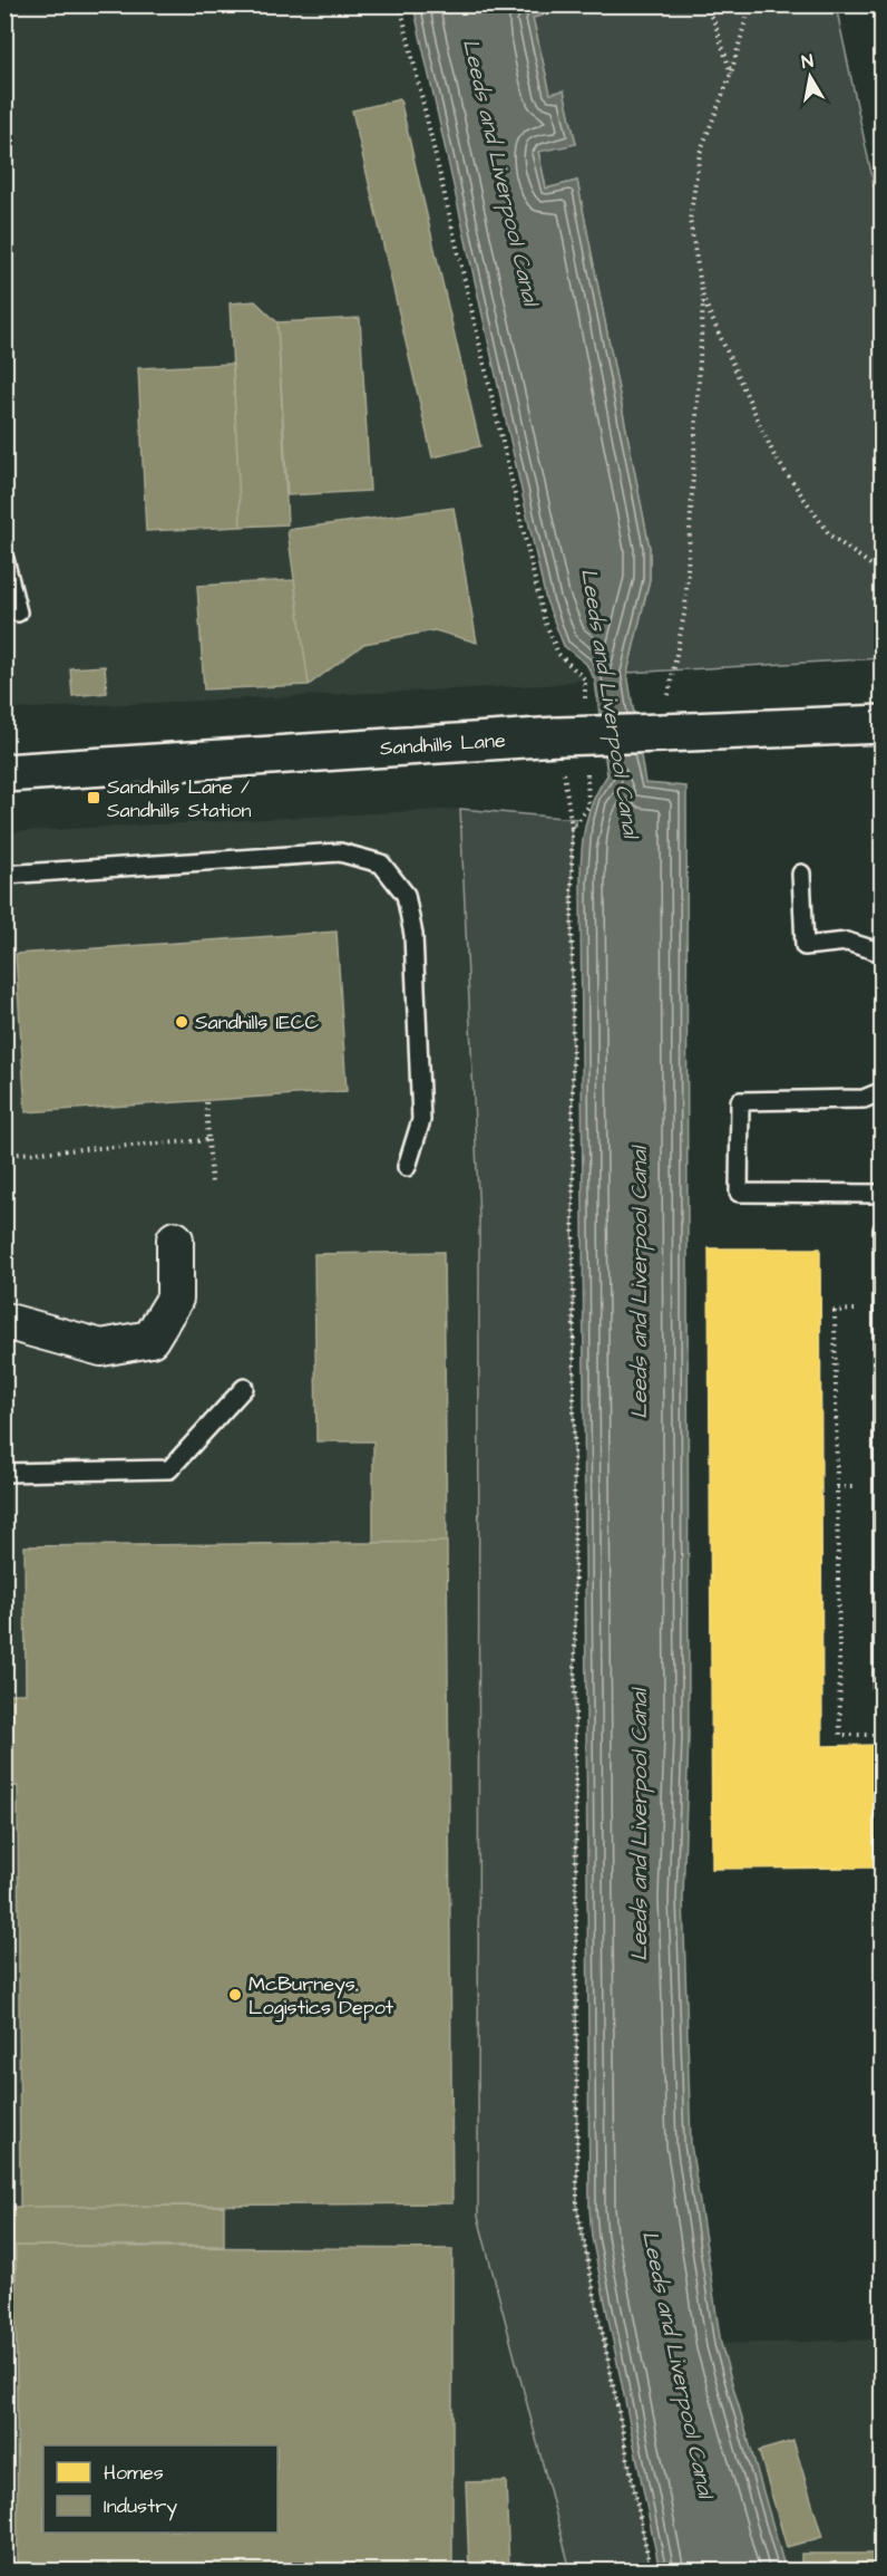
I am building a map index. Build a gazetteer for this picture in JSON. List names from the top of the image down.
{
  "streets": {
    "main road": ["Sandhills Lane"]
  },
  "water": ["Leeds and Liverpool Canal"],
  "places": {
    "transit": ["Sandhills Lane / Sandhills Station"],
    "other": ["Sandhills IECC", "McBurneys. Logistics Depot"]
  },
  "legend": ["Homes", "Industry"],
  "north": "top"
}
